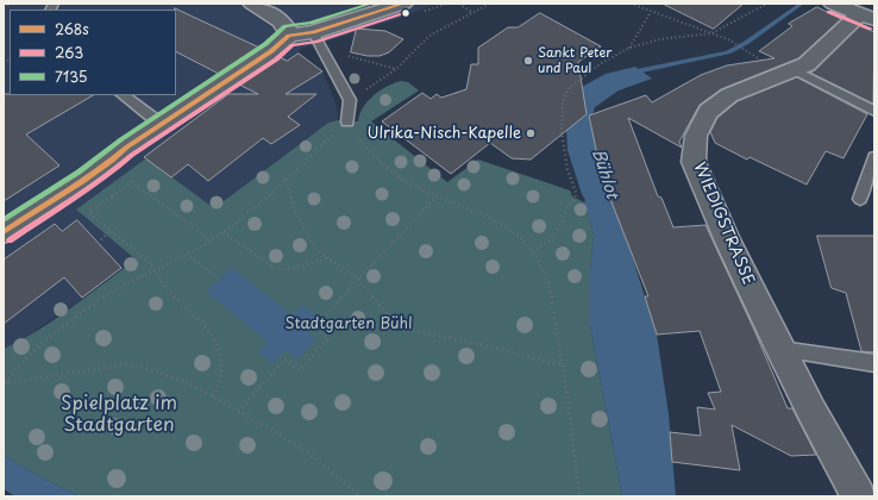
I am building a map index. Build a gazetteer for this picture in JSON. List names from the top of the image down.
{
  "streets": {
    "street": ["WIEDIGSTRASSE"]
  },
  "water": ["Bühlot"],
  "parks": ["Stadtgarten Bühl", "Spielplatz im Stadtgarten"],
  "places": ["Sankt Peter und Paul", "Ulrika-Nisch-Kapelle"],
  "lines": ["transit line 268s", "transit line 7135", "transit line 263"],
  "legend": ["268s", "263", "7135"]
}
